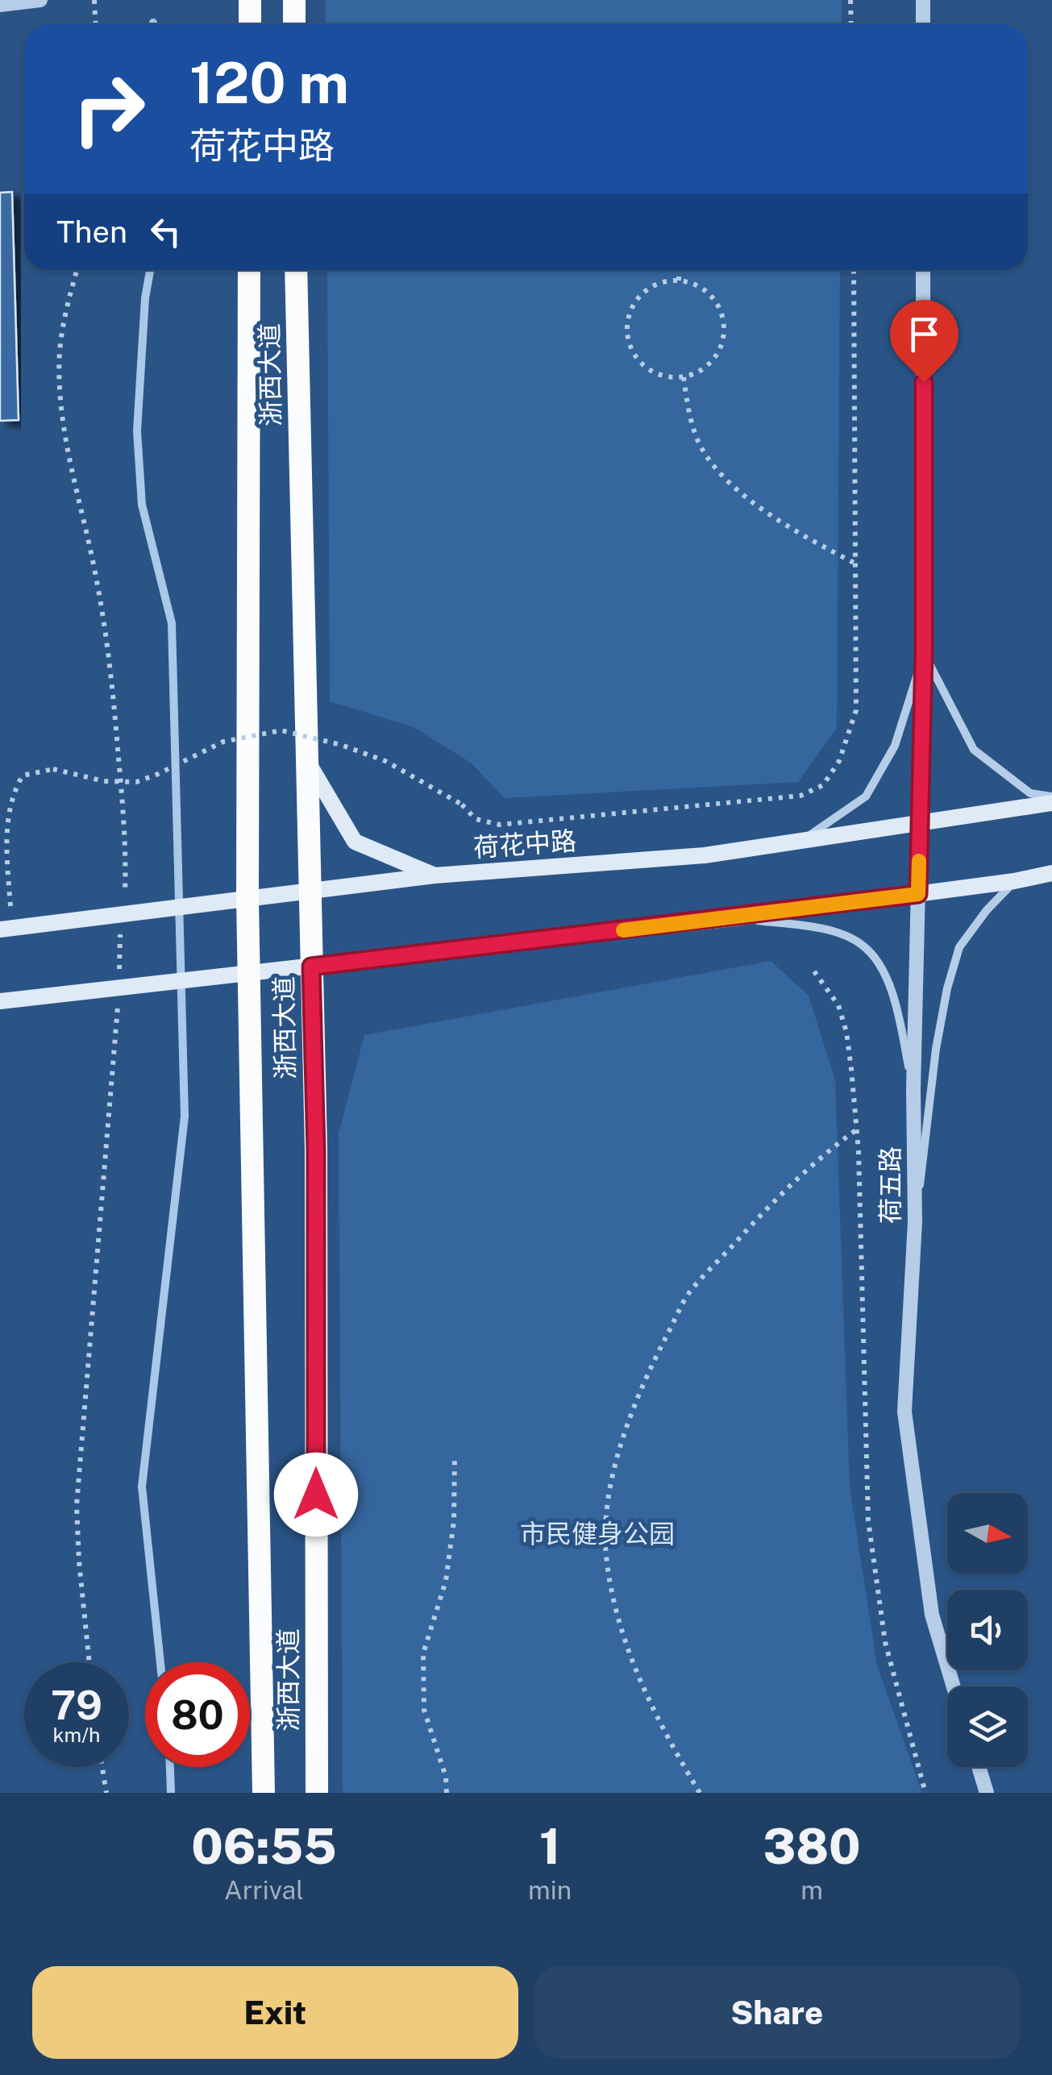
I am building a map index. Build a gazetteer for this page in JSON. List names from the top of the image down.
{
  "streets": {
    "highway": ["浙西大道"],
    "main road": ["荷花中路"],
    "street": ["荷五路"]
  },
  "crossings": [
    ["浙西大道", "荷花中路"],
    ["荷花中路", "荷五路"]
  ],
  "parks": ["市民健身公园"],
  "north": "right",
  "page": {
    "turn": ["120 m", "荷花中路"],
    "then": "Then",
    "speed": "79 km/h",
    "limit": "80",
    "eta": [
      "06:55",
      "Arrival",
      "1",
      "min",
      "380",
      "m"
    ],
    "buttons": ["Exit", "Share"]
  }
}
